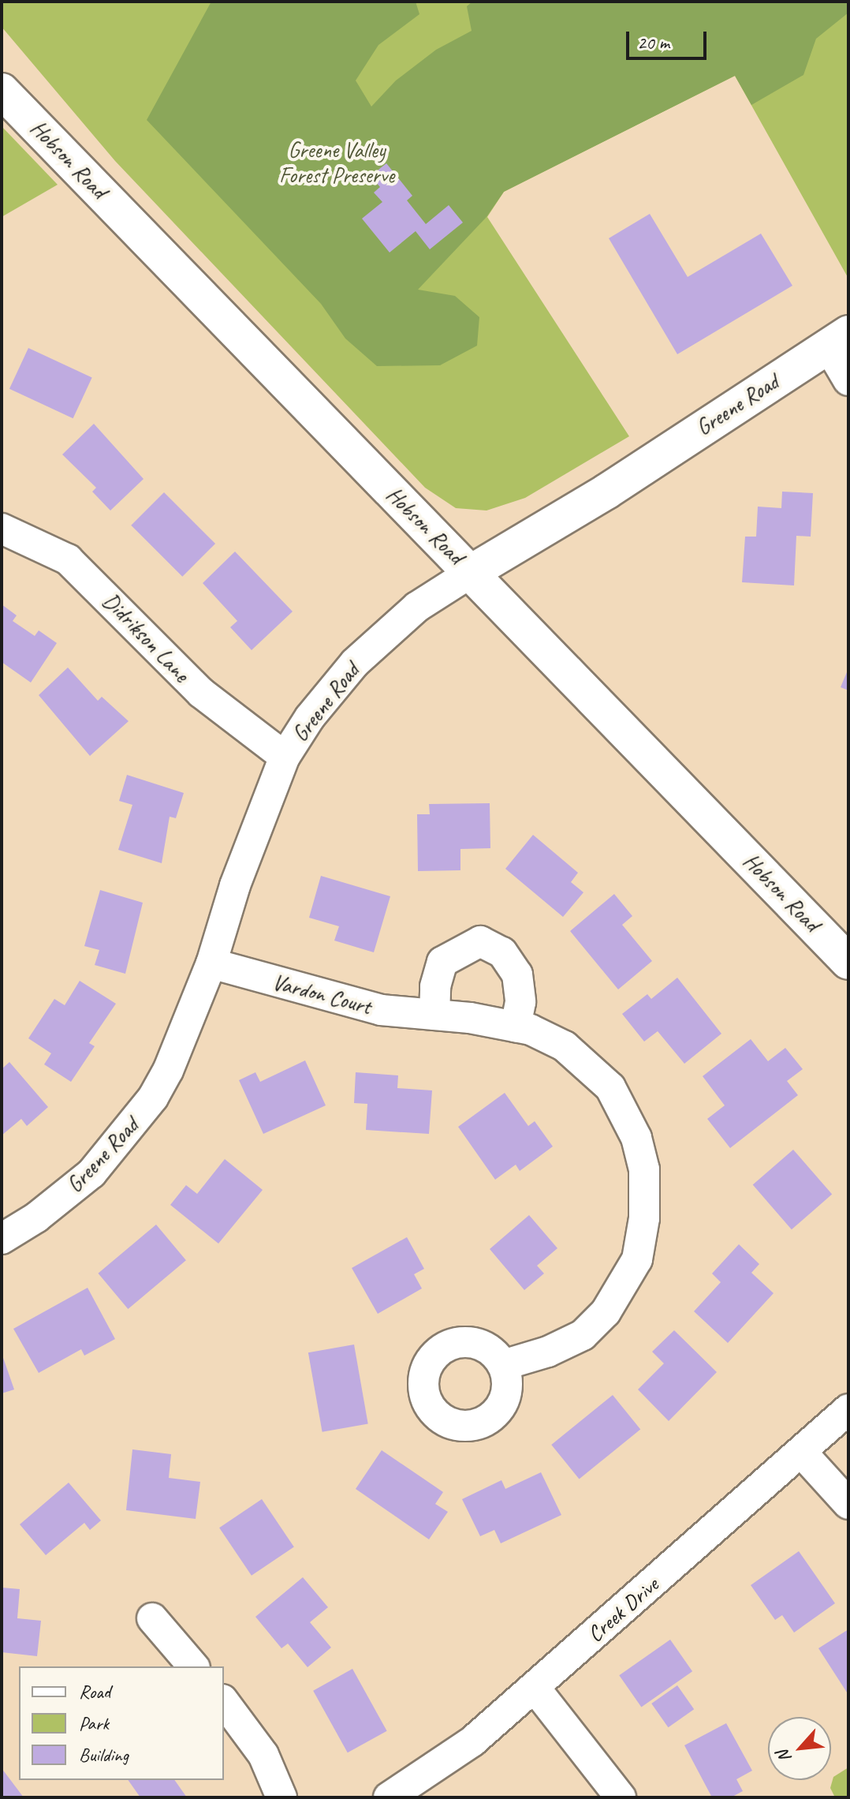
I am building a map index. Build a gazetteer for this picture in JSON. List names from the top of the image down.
{
  "streets": {
    "main road": ["Hobson Road", "Greene Road"],
    "street": ["Didrikson Lane", "Vardon Court", "Creek Drive"]
  },
  "crossings": [
    ["Hobson Road", "Greene Road"],
    ["Greene Road", "Didrikson Lane"],
    ["Greene Road", "Vardon Court"]
  ],
  "parks": ["Greene Valley Forest Preserve"],
  "legend": ["Road", "Park", "Building"],
  "scale_bar": "20 m",
  "north": "bottom left"
}
